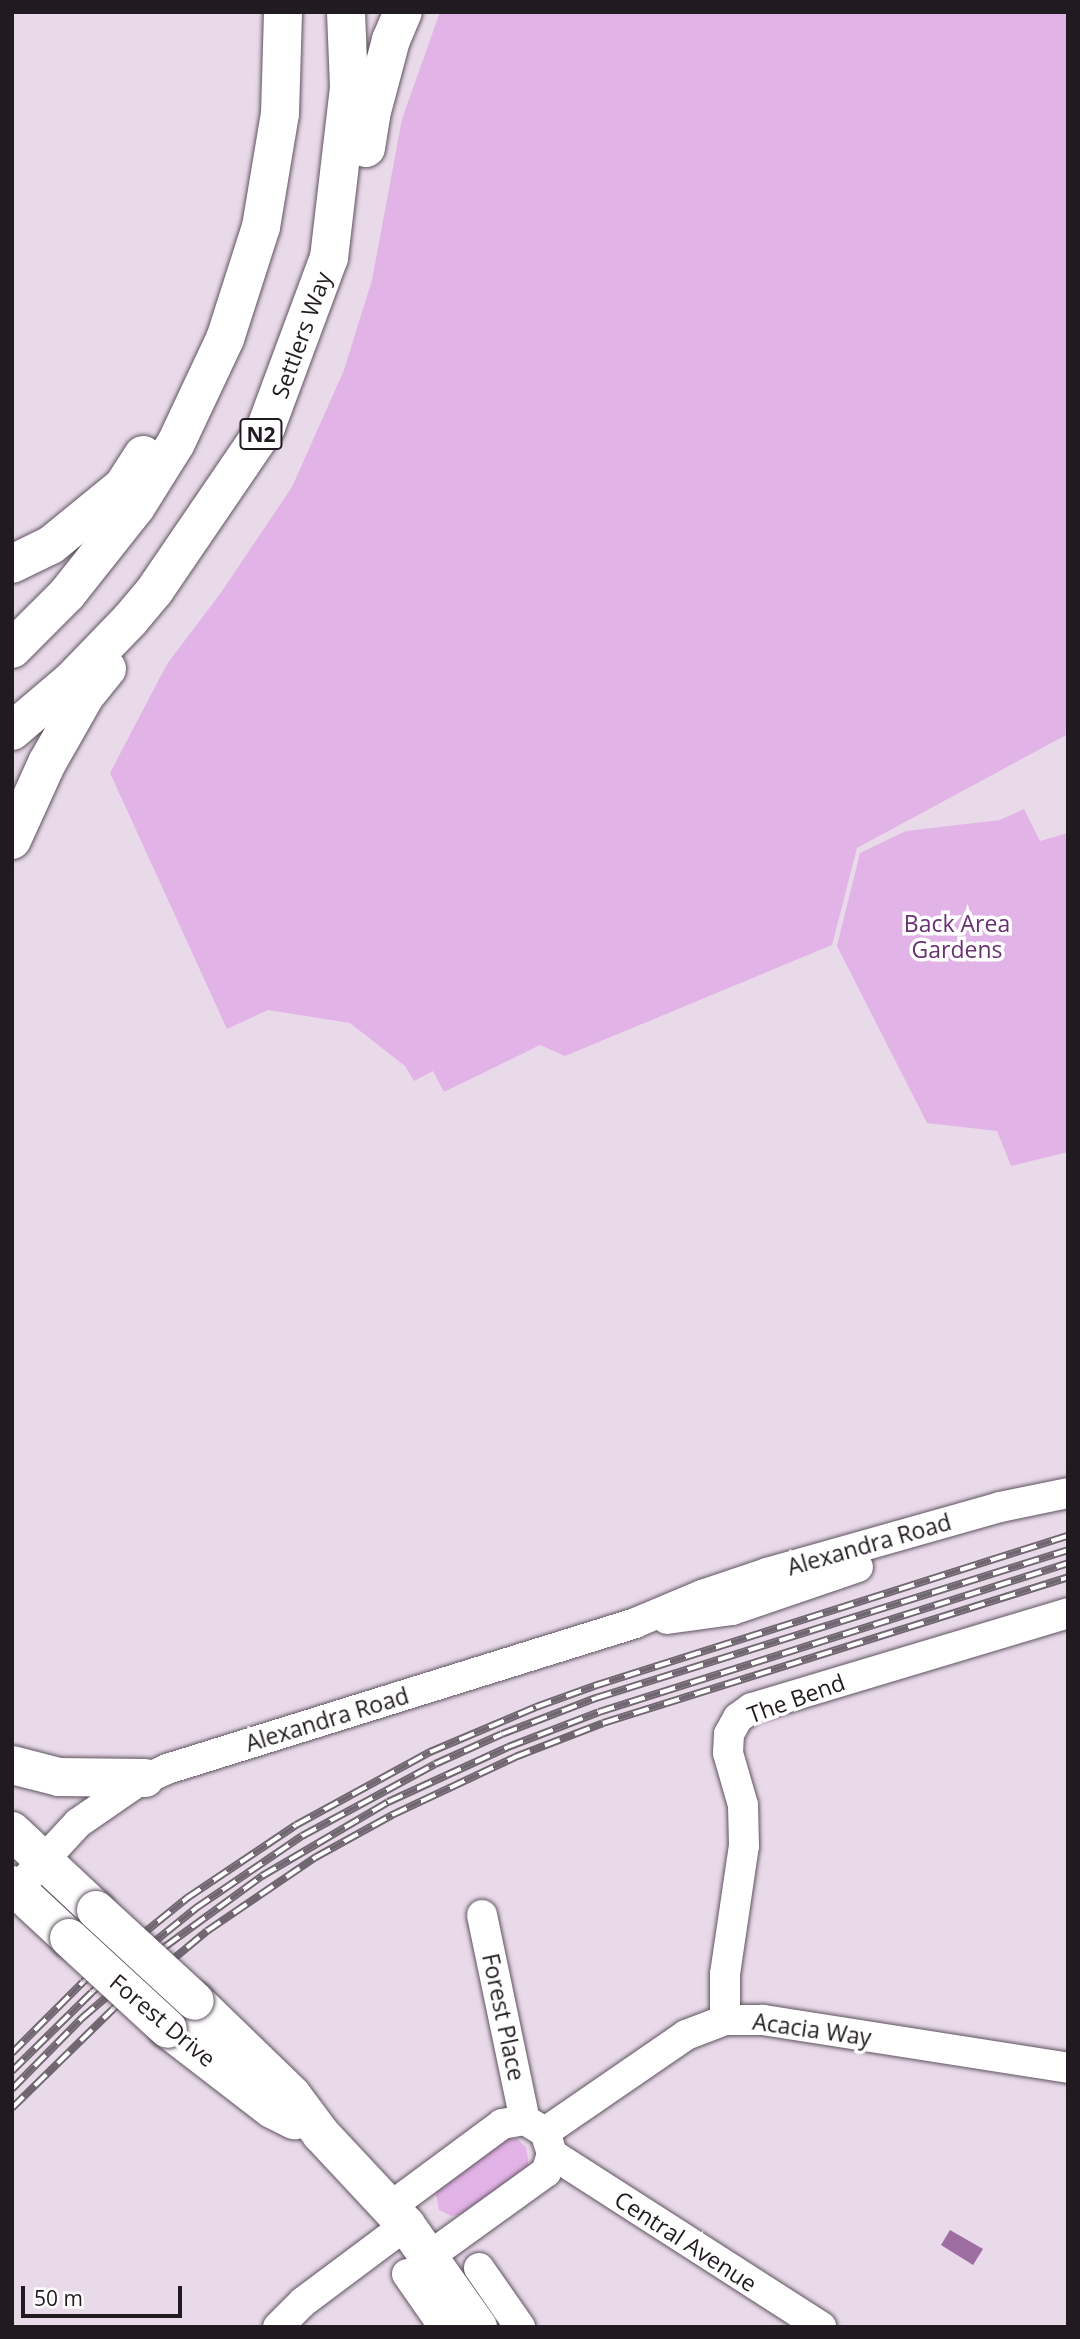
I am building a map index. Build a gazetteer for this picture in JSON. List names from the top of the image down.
{
  "streets": {
    "main road": ["Settlers Way", "N2", "Forest Drive"],
    "street": [
      "Alexandra Road",
      "The Bend",
      "Forest Place",
      "Acacia Way",
      "Central Avenue"
    ]
  },
  "crossings": [
    ["Alexandra Road", "Forest Drive"],
    ["The Bend", "Acacia Way"],
    ["Forest Place", "Acacia Way"],
    ["Forest Place", "Central Avenue"],
    ["Acacia Way", "Central Avenue"]
  ],
  "parks": ["Back Area Gardens"],
  "scale_bar": "50 m"
}
